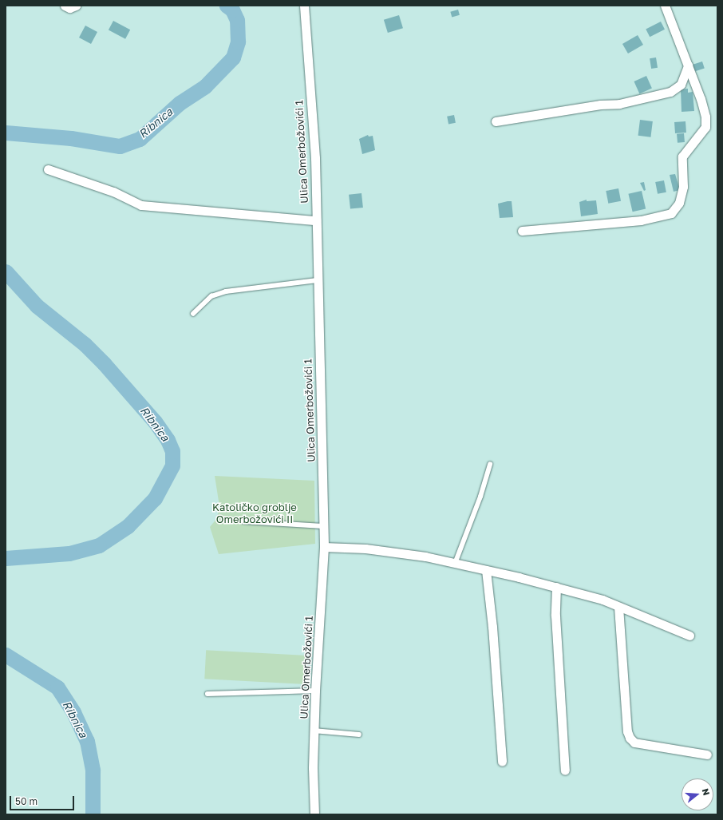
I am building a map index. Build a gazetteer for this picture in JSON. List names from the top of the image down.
{
  "streets": {
    "street": ["Ulica Omerbožovići 1"]
  },
  "water": ["Ribnica"],
  "parks": ["Katoličko groblje Omerbožovići II"],
  "scale_bar": "50 m",
  "north": "right"
}
